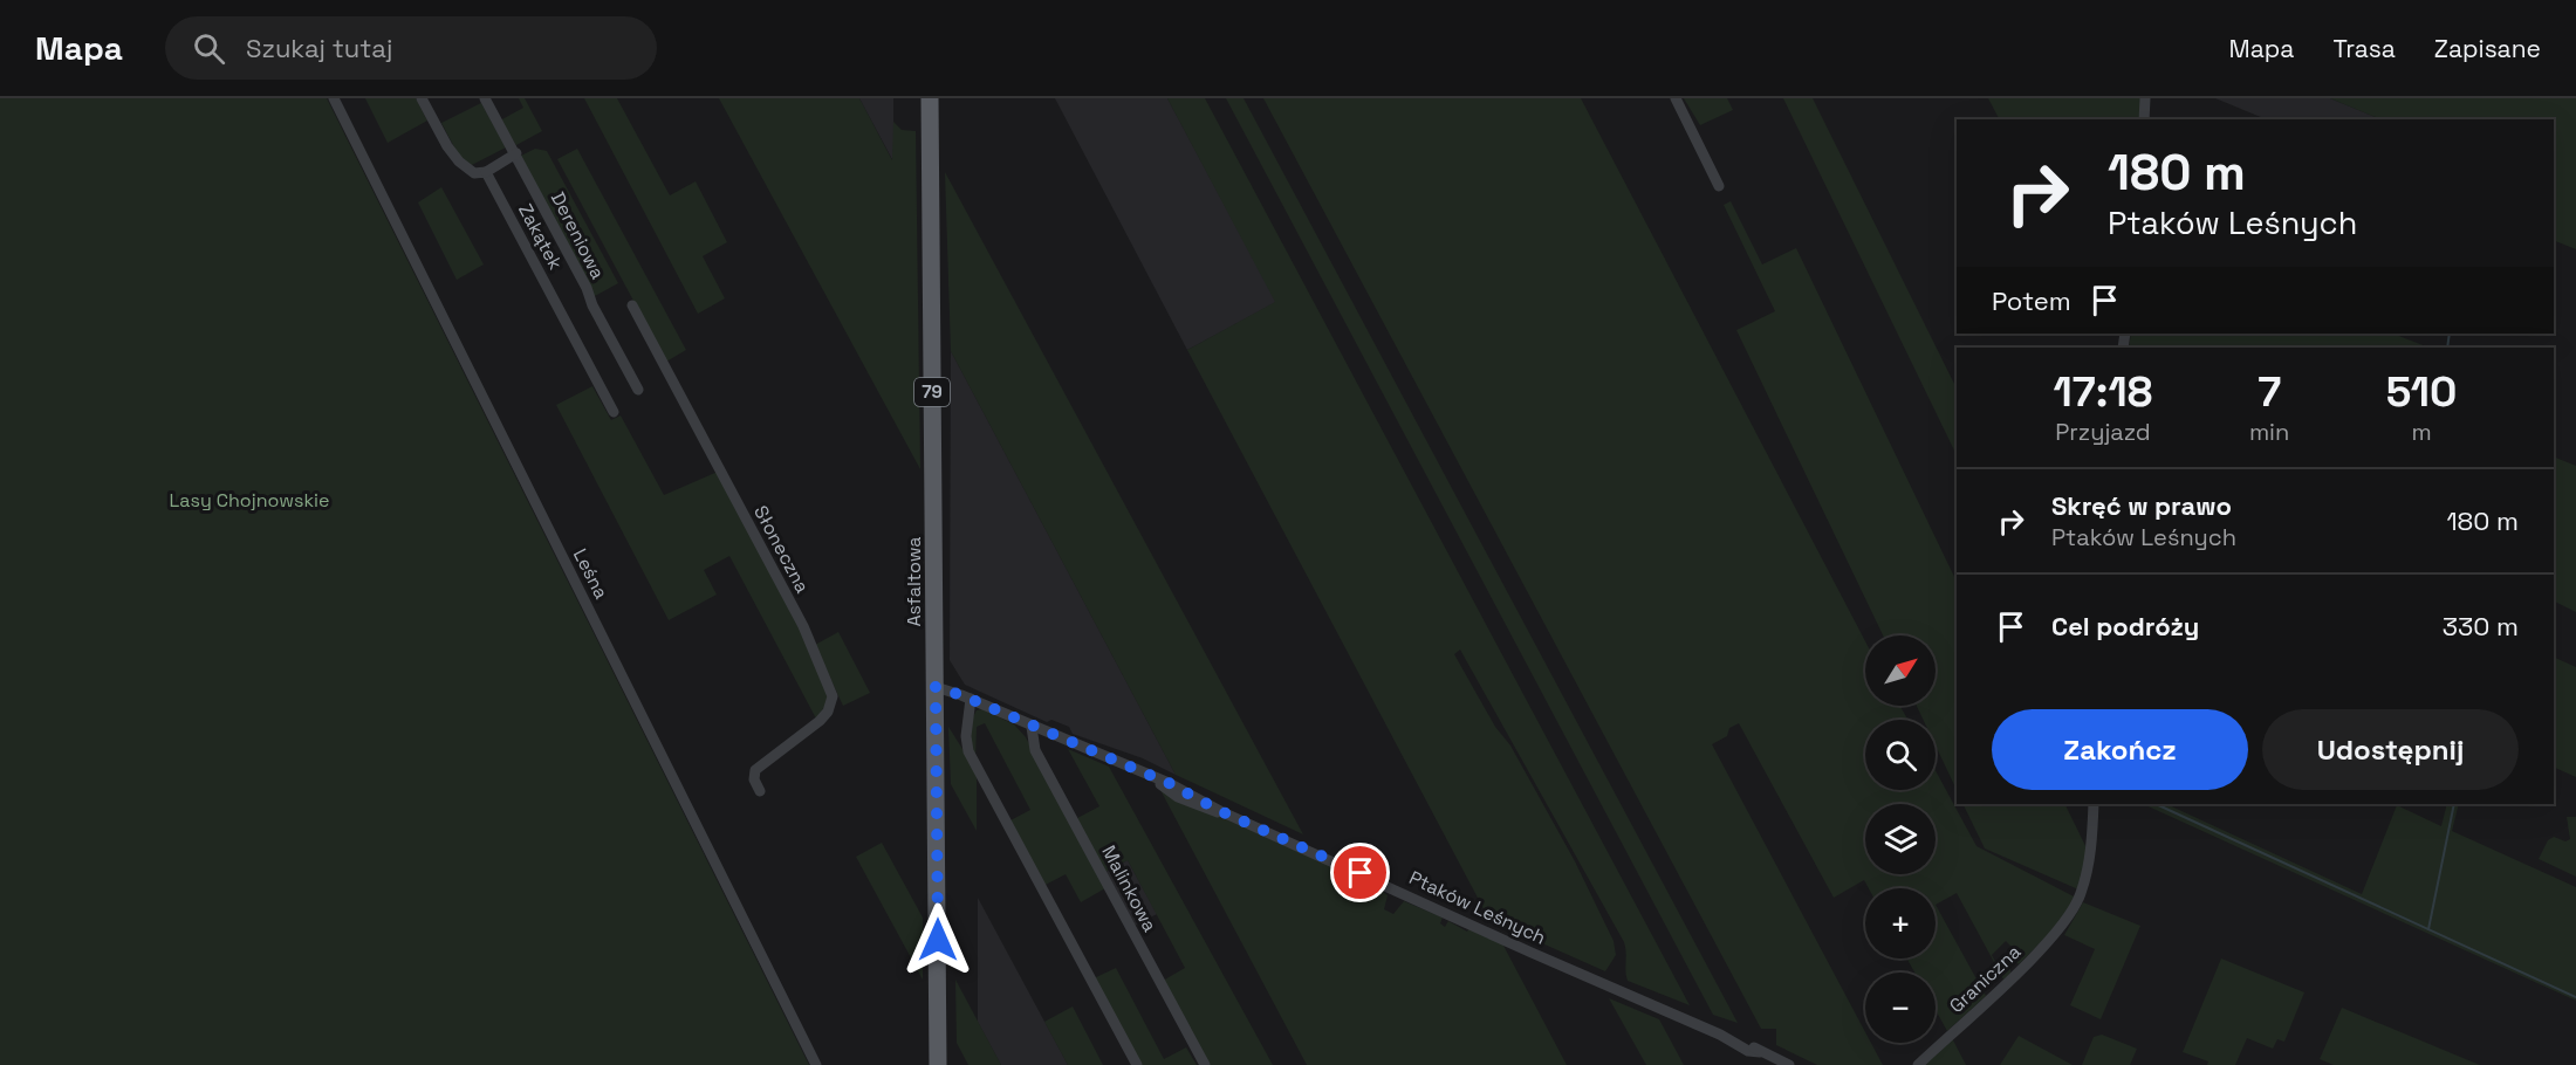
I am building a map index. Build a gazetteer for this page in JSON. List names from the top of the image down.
{
  "streets": {
    "main road": ["79", "Asfaltowa"],
    "street": [
      "Dereniowa",
      "Zakątek",
      "Słoneczna",
      "Leśna",
      "Malinkowa",
      "Ptaków Leśnych",
      "Graniczna"
    ]
  },
  "crossings": [
    ["Asfaltowa", "Ptaków Leśnych"],
    ["Malinkowa", "Ptaków Leśnych"]
  ],
  "parks": ["Lasy Chojnowskie"],
  "north": "top right",
  "page": {
    "header": "Mapa",
    "search": "Szukaj tutaj",
    "nav": ["Mapa", "Trasa", "Zapisane"],
    "turn": ["180 m", "Ptaków Leśnych"],
    "then": "Potem",
    "eta": [
      "17:18",
      "Przyjazd",
      "7",
      "min",
      "510",
      "m"
    ],
    "list": [
      {
        "name": "Skręć w prawo",
        "note": "Ptaków Leśnych",
        "value": "180 m"
      },
      {
        "name": "Cel podróży",
        "value": "330 m"
      }
    ],
    "map_buttons": ["+", "−"],
    "buttons": ["Zakończ", "Udostępnij"]
  }
}
